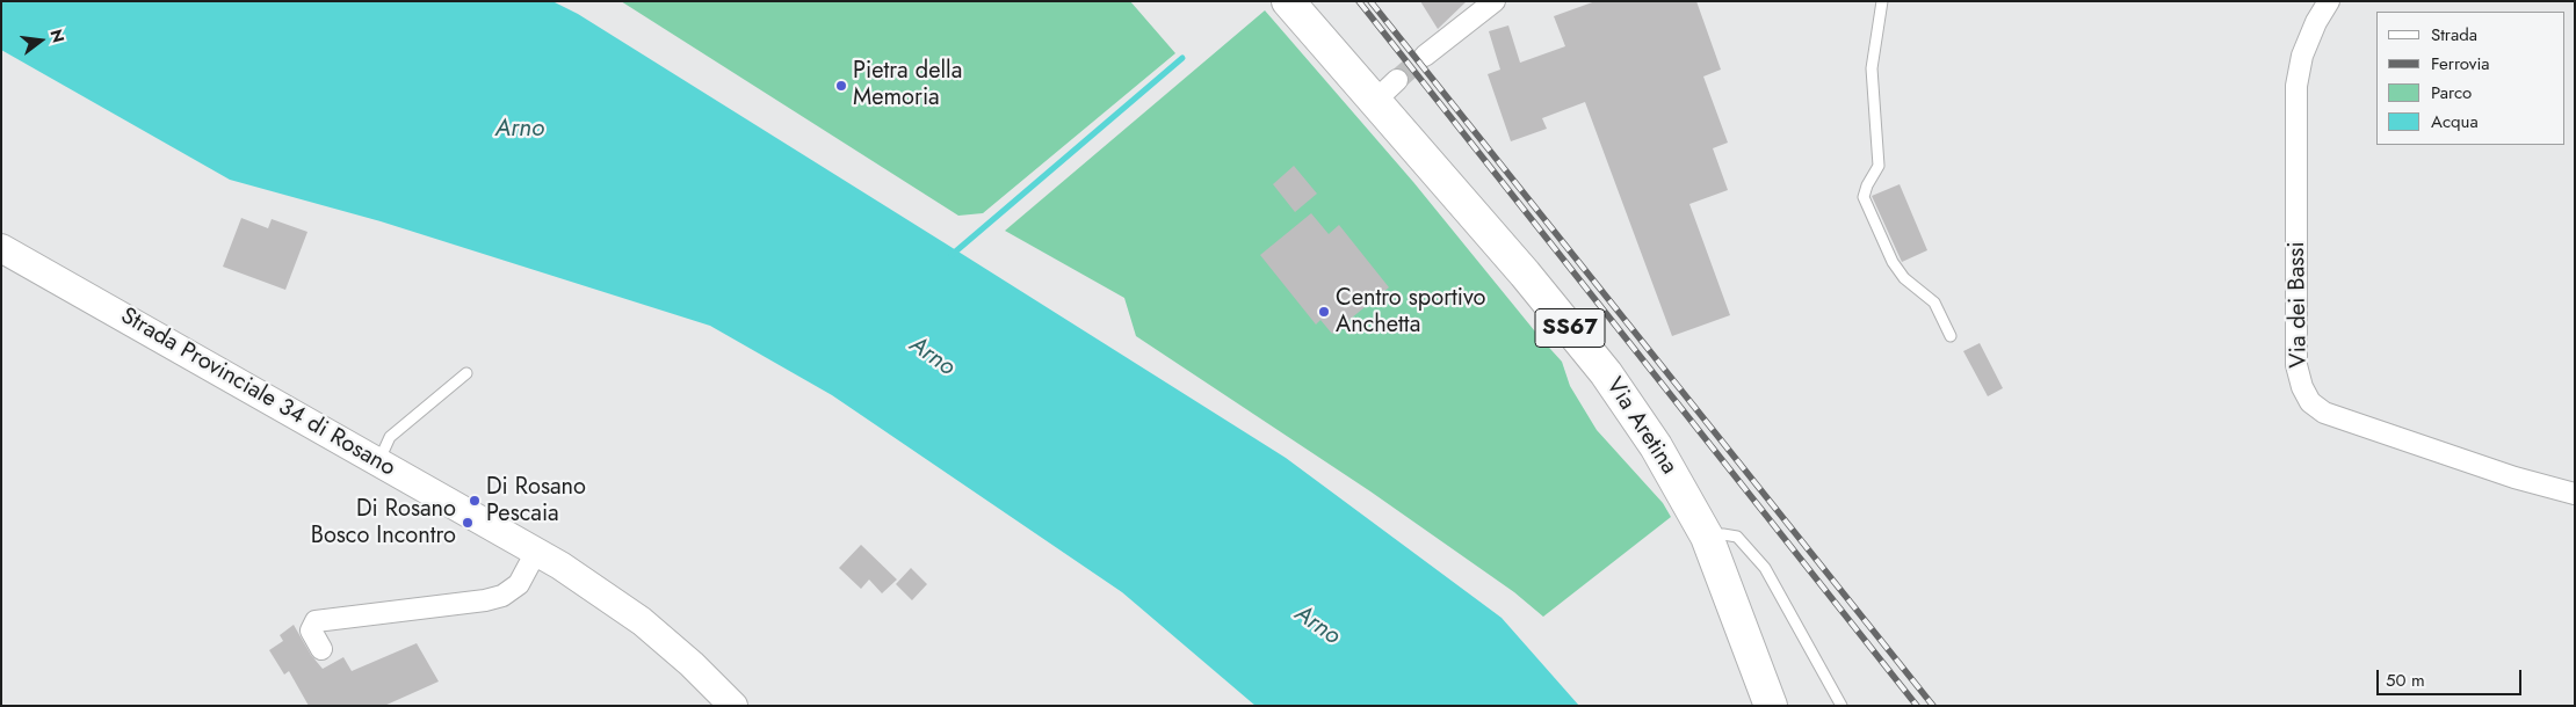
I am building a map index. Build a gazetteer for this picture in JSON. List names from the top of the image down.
{
  "streets": {
    "main road": ["SS67", "Strada Provinciale 34 di Rosano", "Via Aretina"],
    "street": ["Via dei Bassi"]
  },
  "water": ["Arno"],
  "places": [
    "Pietra della Memoria",
    "Centro sportivo Anchetta",
    "Di Rosano Pescaia",
    "Di Rosano Bosco Incontro"
  ],
  "legend": [
    "Strada",
    "Ferrovia",
    "Parco",
    "Acqua"
  ],
  "scale_bar": "50 m",
  "north": "right"
}
